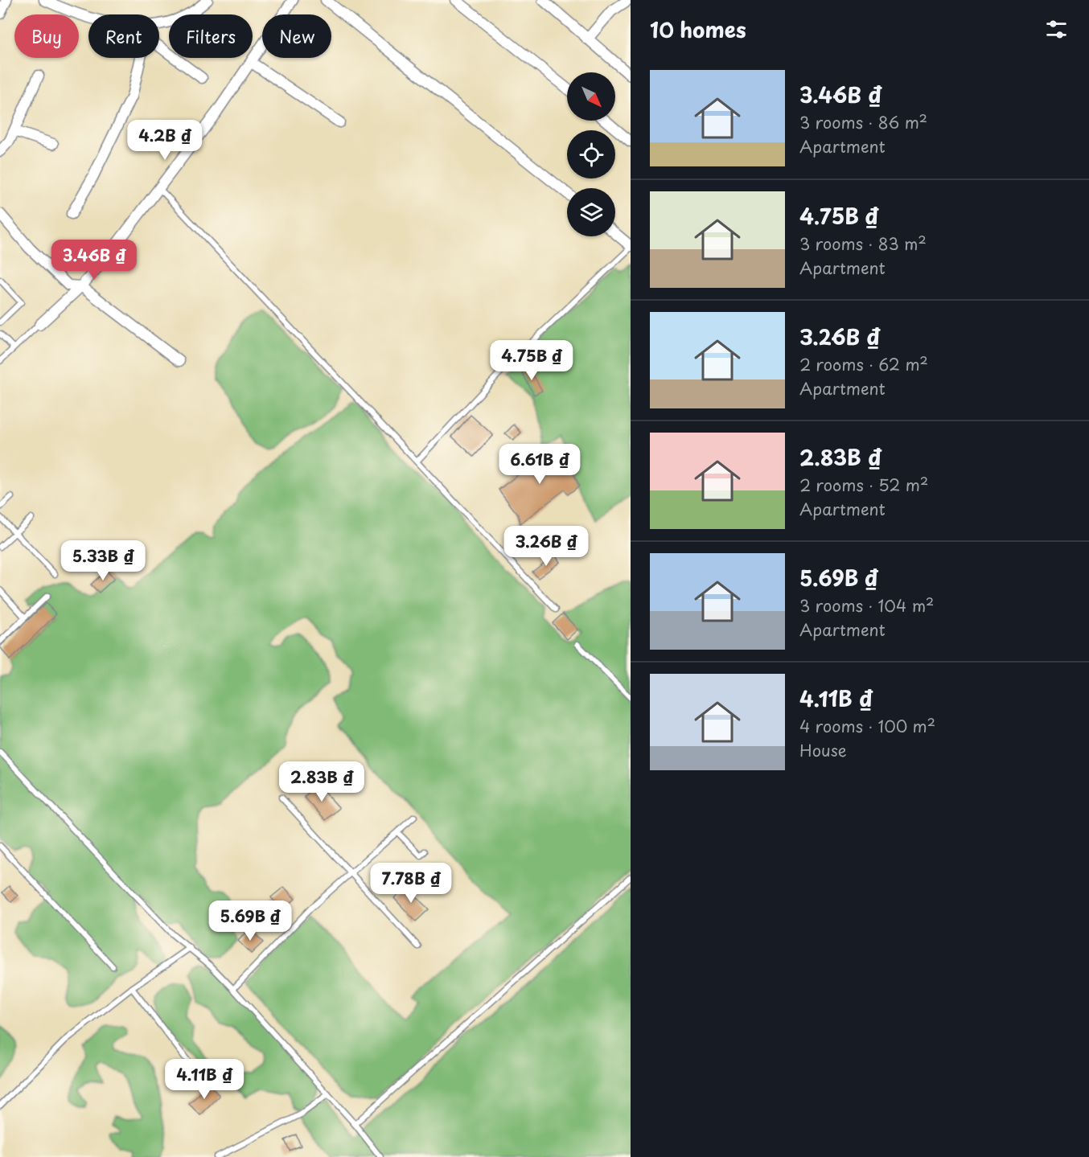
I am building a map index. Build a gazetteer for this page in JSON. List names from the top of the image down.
{
  "north": "bottom right",
  "page": {
    "heading": "10 homes",
    "chip": [
      "Buy",
      "Rent",
      "Filters",
      "New"
    ],
    "list": [
      {
        "name": "3.46B ₫",
        "note": "3 rooms · 86 m² · Apartment"
      },
      {
        "name": "4.75B ₫",
        "note": "3 rooms · 83 m² · Apartment"
      },
      {
        "name": "3.26B ₫",
        "note": "2 rooms · 62 m² · Apartment"
      },
      {
        "name": "2.83B ₫",
        "note": "2 rooms · 52 m² · Apartment"
      },
      {
        "name": "5.69B ₫",
        "note": "3 rooms · 104 m² · Apartment"
      },
      {
        "name": "4.11B ₫",
        "note": "4 rooms · 100 m² · House"
      }
    ],
    "price": [
      "4.2B ₫",
      "3.46B ₫",
      "4.75B ₫",
      "6.61B ₫",
      "3.26B ₫",
      "5.33B ₫",
      "2.83B ₫",
      "7.78B ₫",
      "5.69B ₫",
      "4.11B ₫"
    ]
  }
}
